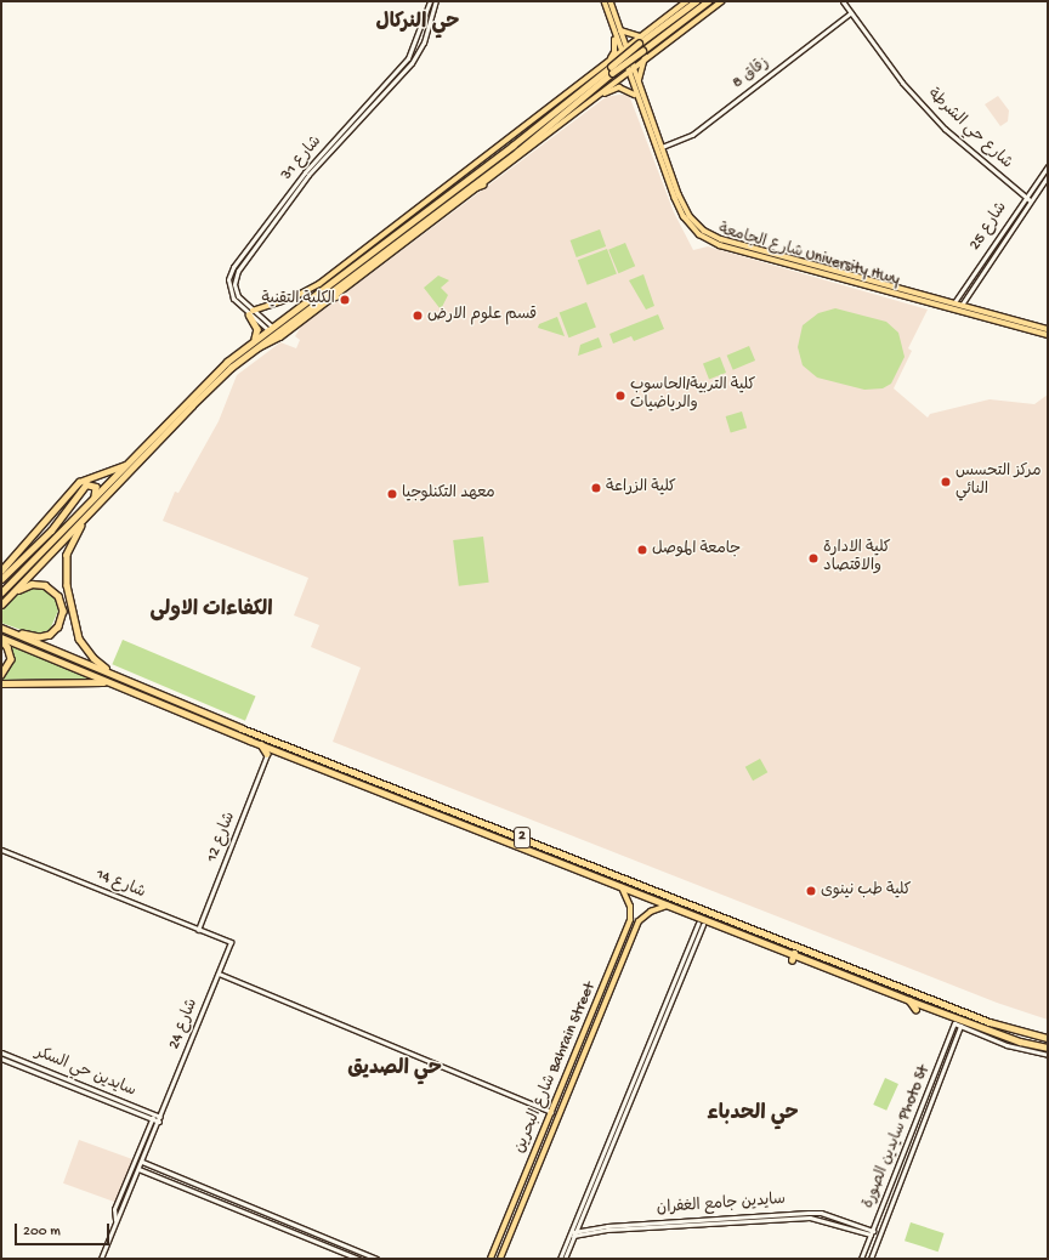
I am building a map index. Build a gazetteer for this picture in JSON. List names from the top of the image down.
{
  "streets": {
    "highway": ["2"],
    "main road": ["شارع الجامعة University Hwy", "شارع البحرين Bahrain Street"],
    "street": [
      "زقاق 8",
      "شارع حي الشرطة",
      "شارع 31",
      "شارع 25",
      "شارع 12",
      "شارع 14",
      "شارع 24",
      "سايدين حي السكر",
      "سايدين الصورة Photo St",
      "سايدين جامع الغفران"
    ]
  },
  "crossings": [
    ["زقاق 8", "شارع حي الشرطة"],
    ["زقاق 8", "شارع الجامعة University Hwy"],
    ["شارع حي الشرطة", "شارع 25"],
    ["شارع 25", "شارع الجامعة University Hwy"],
    ["شارع 12", "شارع 14"],
    ["2", "شارع البحرين Bahrain Street"],
    ["شارع 14", "شارع 24"],
    ["شارع 24", "سايدين حي السكر"],
    ["سايدين الصورة Photo St", "سايدين جامع الغفران"]
  ],
  "districts": [
    "حي النركال",
    "الكفاءات الاولى",
    "حي الصديق",
    "حي الحدباء"
  ],
  "places": [
    "الكلية التقنية",
    "قسم علوم الارض",
    "كلية التربية/الحاسوب والرياضيات",
    "مركز التحسس النائي",
    "كلية الزراعة",
    "معهد التكنلوجيا",
    "جامعة الموصل",
    "كلية الادارة والاقتصاد",
    "كلية طب نينوى"
  ],
  "scale_bar": "200 m"
}
